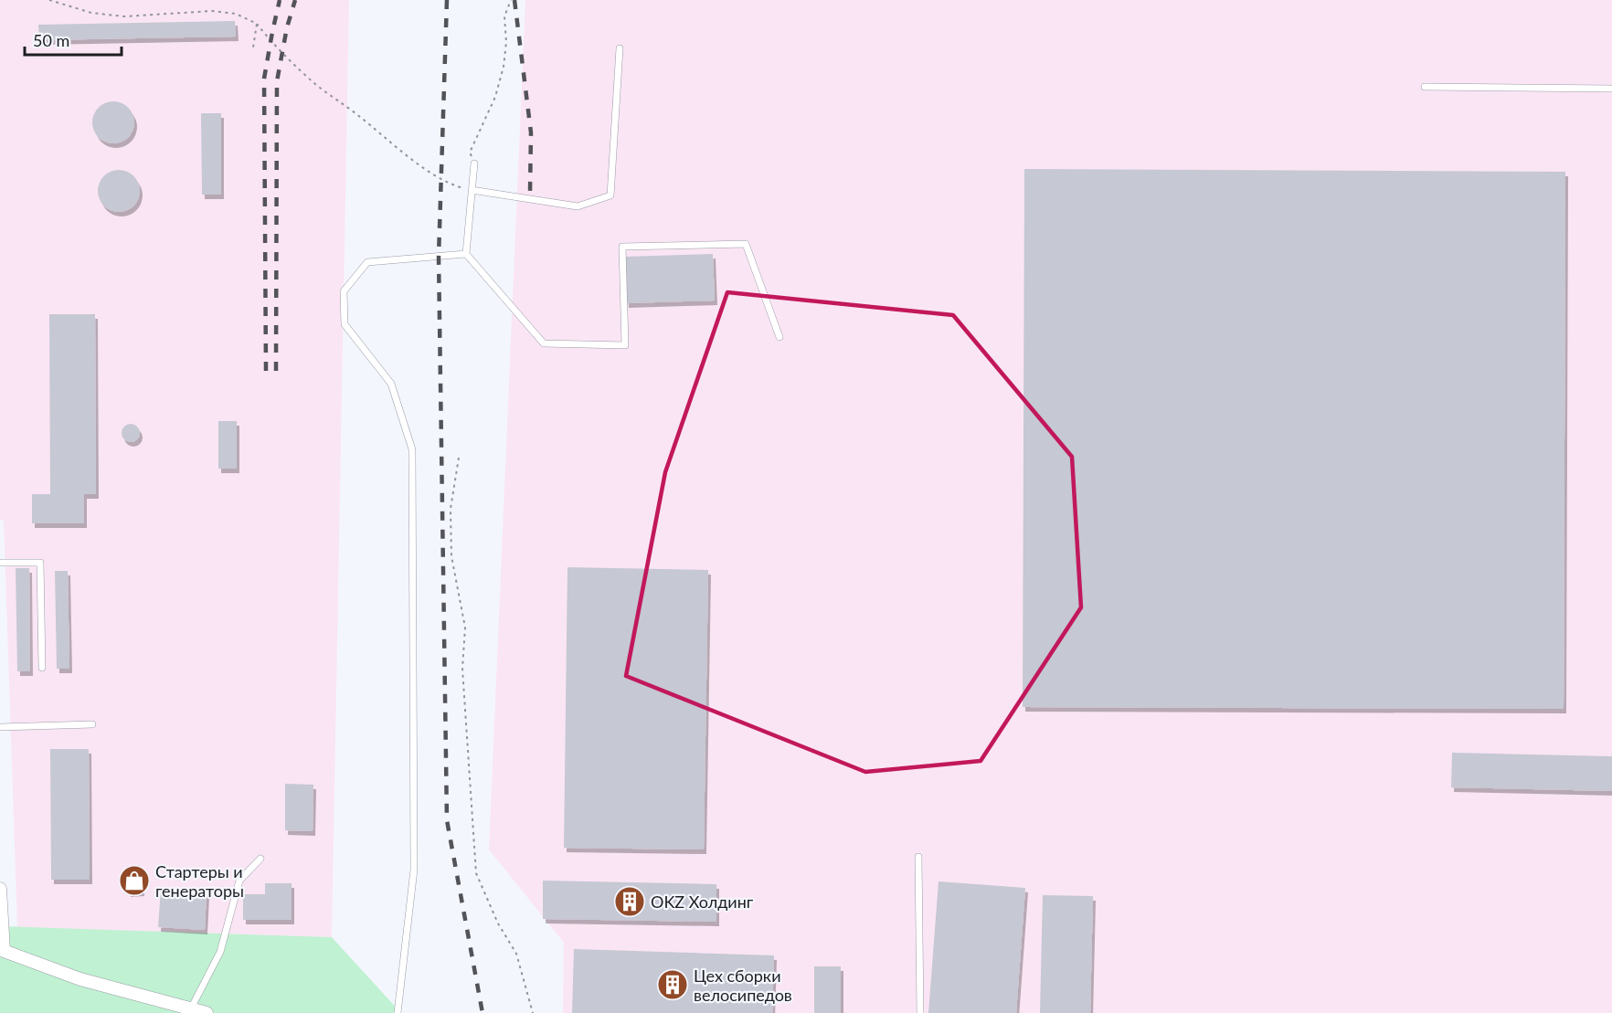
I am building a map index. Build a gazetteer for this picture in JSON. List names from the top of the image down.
{
  "places": {
    "shop": ["Стартеры и генераторы"],
    "building": ["OKZ Холдинг", "Цех сборки велосипедов"]
  },
  "scale_bar": "50 m"
}
